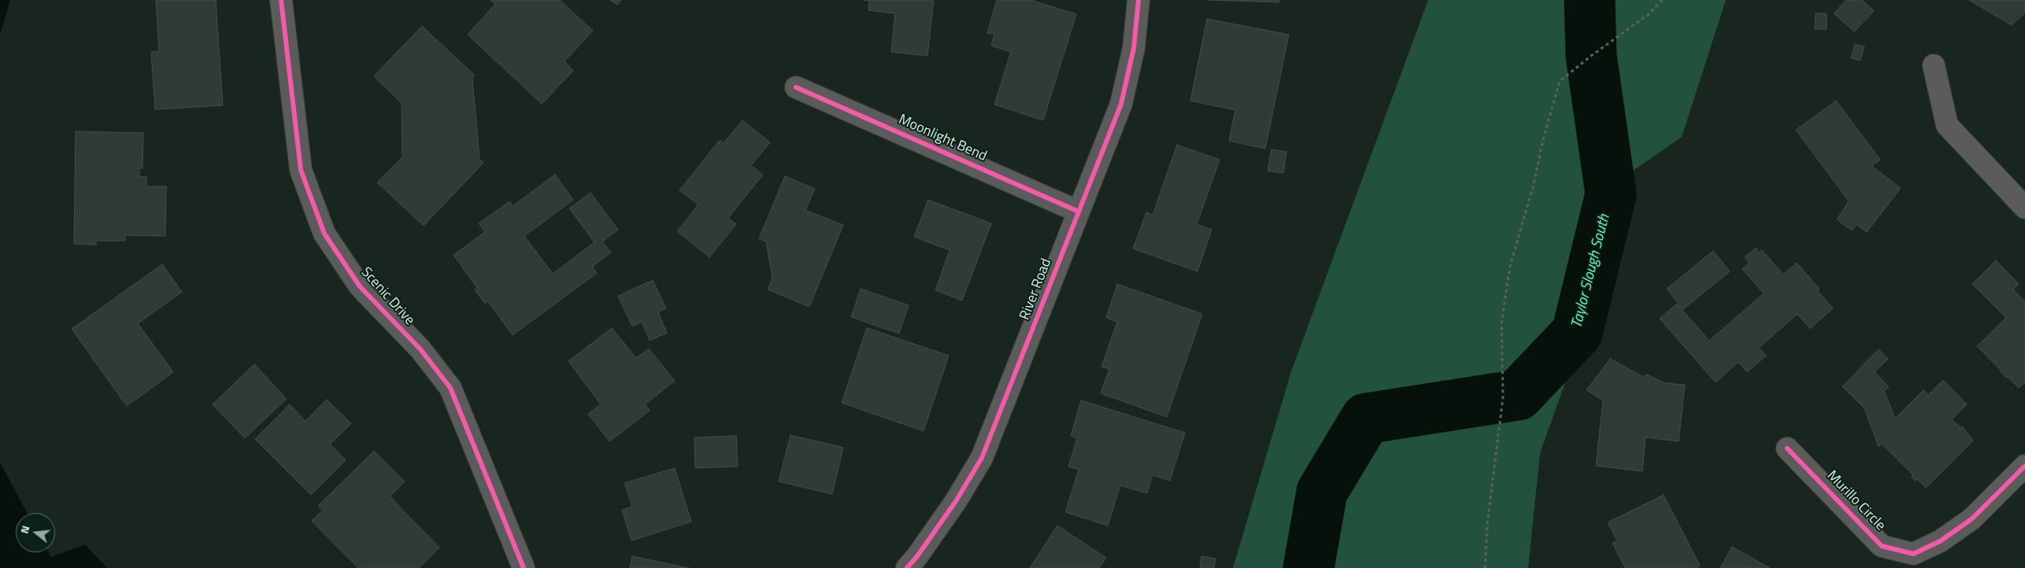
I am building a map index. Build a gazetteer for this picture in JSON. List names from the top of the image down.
{
  "streets": {
    "street": [
      "Moonlight Bend",
      "River Road",
      "Scenic Drive",
      "Murillo Circle"
    ]
  },
  "crossings": [
    ["Moonlight Bend", "River Road"]
  ],
  "water": ["Taylor Slough South"],
  "north": "left"
}
